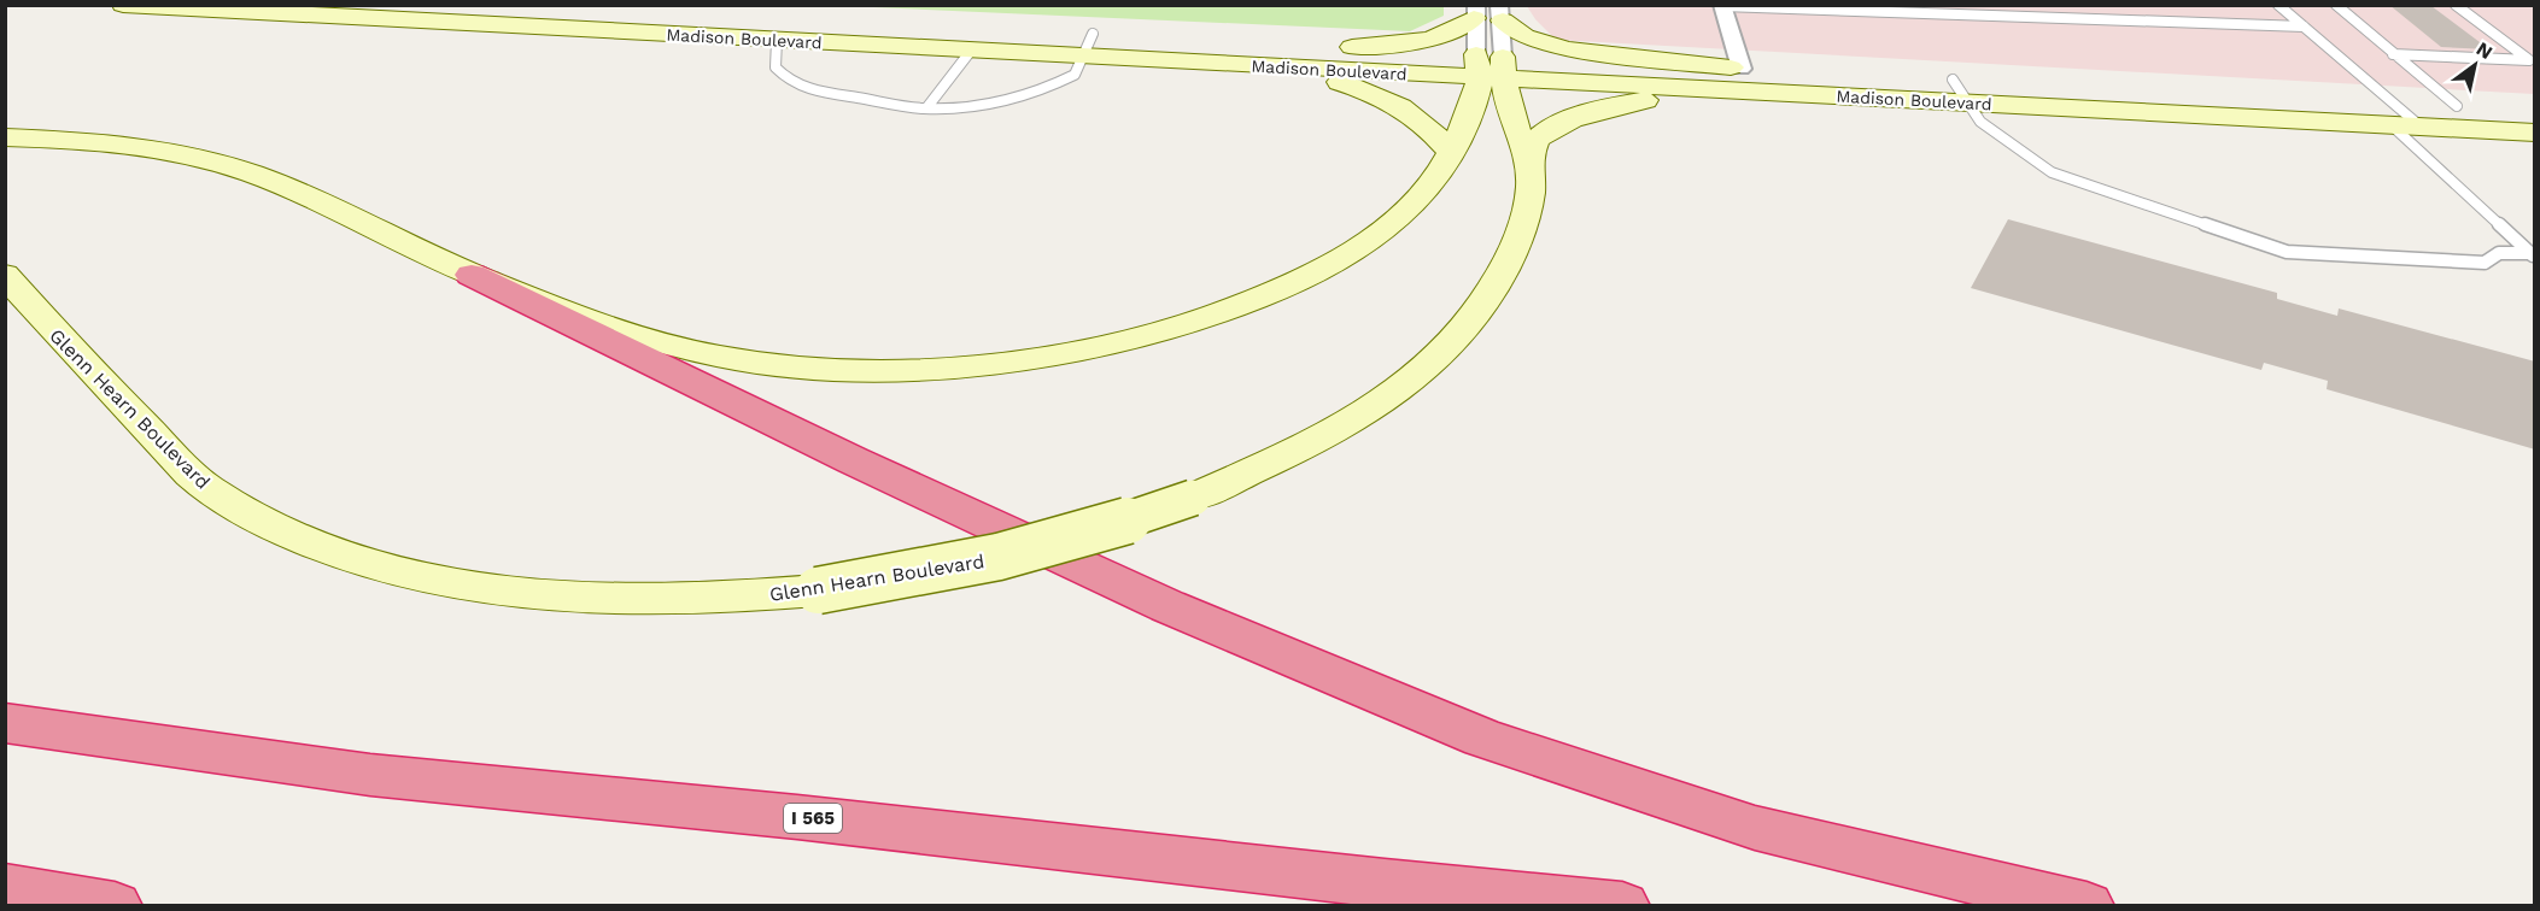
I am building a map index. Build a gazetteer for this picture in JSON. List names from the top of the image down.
{
  "streets": {
    "highway": ["I 565"],
    "main road": ["Madison Boulevard", "Glenn Hearn Boulevard"]
  },
  "crossings": [
    ["Madison Boulevard", "Glenn Hearn Boulevard"]
  ],
  "north": "top right"
}
